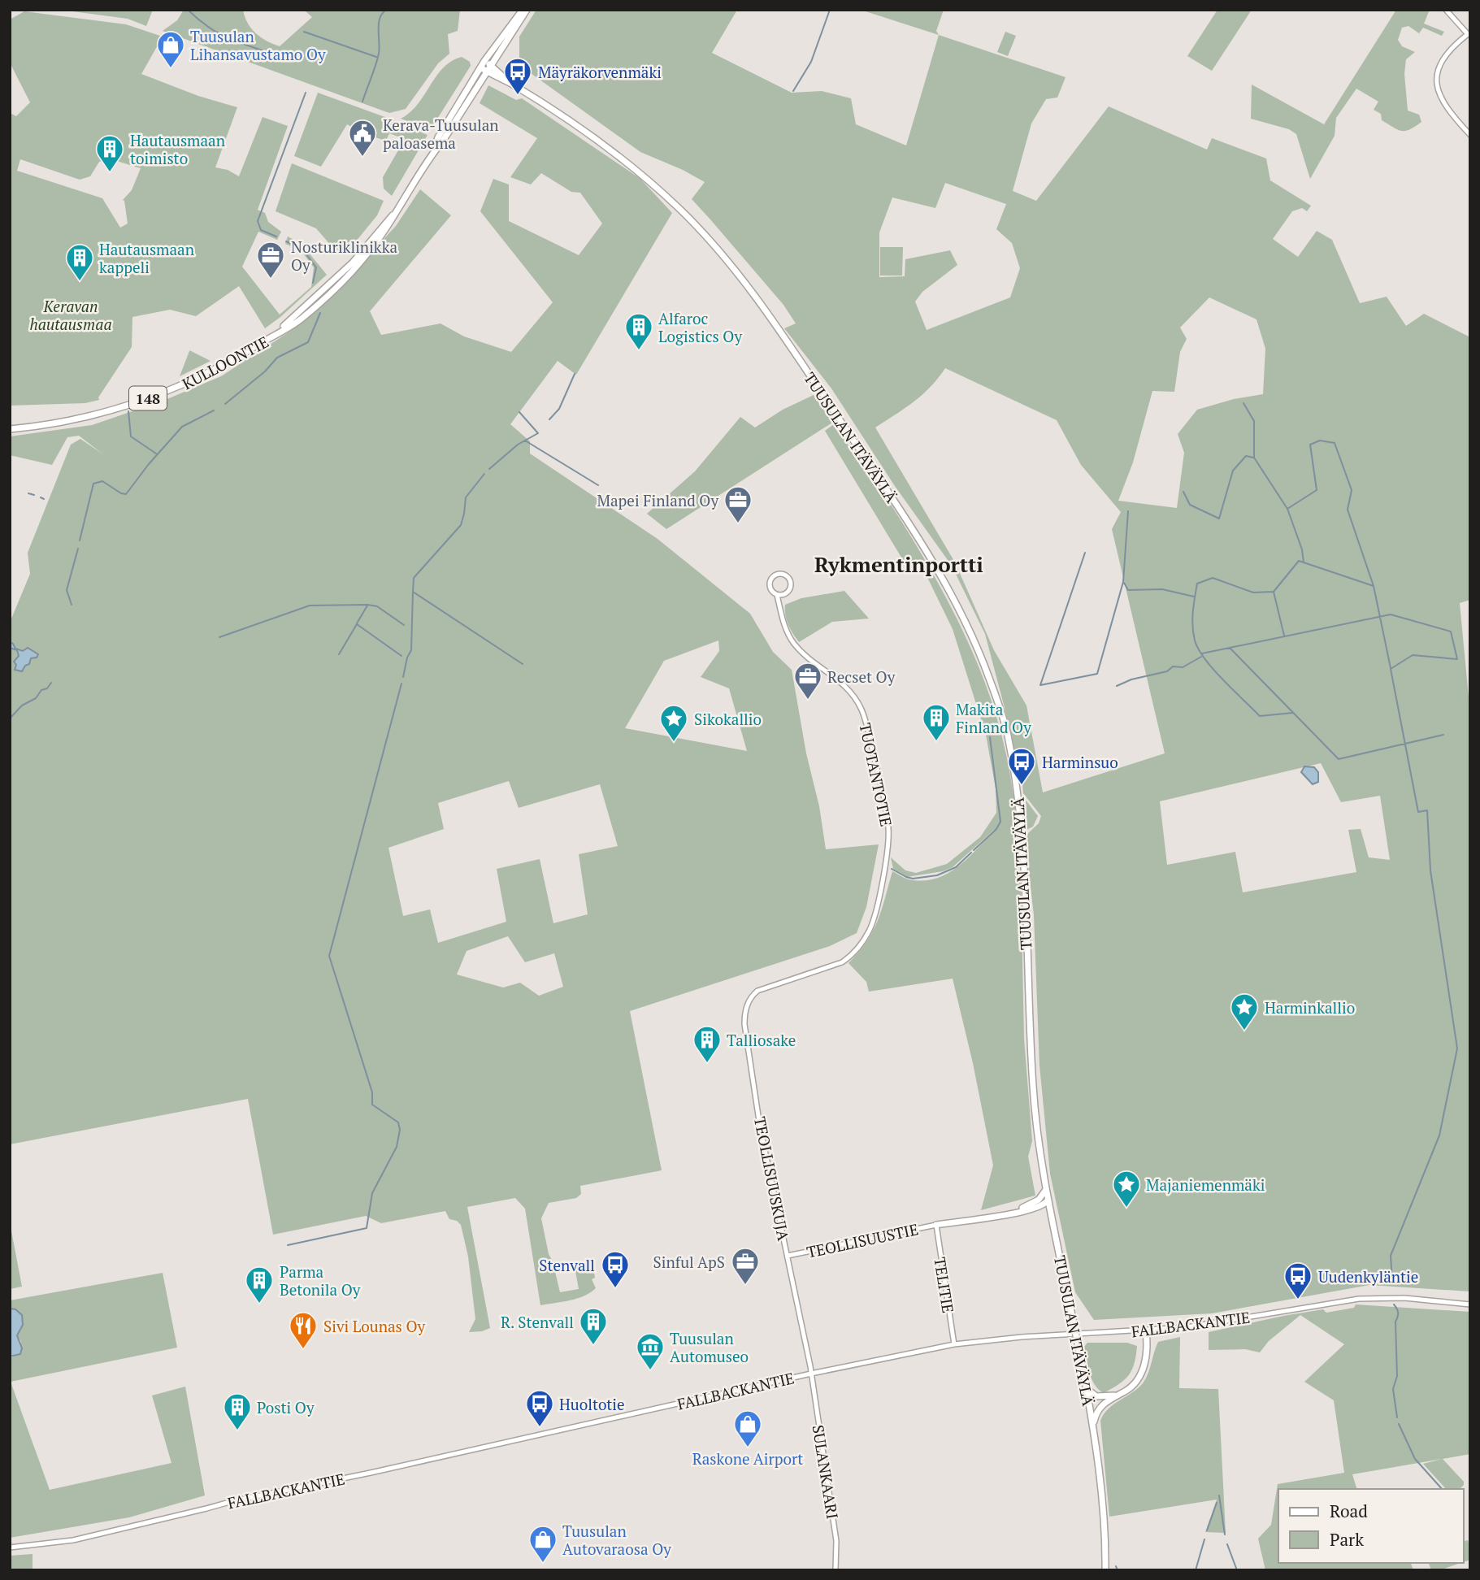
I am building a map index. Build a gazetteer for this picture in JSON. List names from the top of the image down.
{
  "streets": {
    "main road": ["KULLOONTIE", "148", "TUUSULAN ITÄVÄYLÄ"],
    "street": [
      "TUOTANTOTIE",
      "TEOLLISUUSKUJA",
      "TEOLLISUUSTIE",
      "TELITIE",
      "FALLBACKANTIE",
      "SULANKAARI"
    ]
  },
  "crossings": [
    ["KULLOONTIE", "TUUSULAN ITÄVÄYLÄ"],
    ["TUOTANTOTIE", "TEOLLISUUSKUJA"],
    ["TEOLLISUUSKUJA", "TEOLLISUUSTIE"],
    ["TEOLLISUUSTIE", "TELITIE"],
    ["TELITIE", "FALLBACKANTIE"],
    ["FALLBACKANTIE", "SULANKAARI"]
  ],
  "districts": ["Rykmentinportti"],
  "parks": ["Keravan hautausmaa"],
  "places": {
    "shop": ["Tuusulan Lihansavustamo Oy", "Raskone Airport", "Tuusulan Autovaraosa Oy"],
    "bus stop": [
      "Mäyräkorvenmäki",
      "Harminsuo",
      "Stenvall",
      "Uudenkyläntie",
      "Huoltotie"
    ],
    "public building": ["Kerava-Tuusulan paloasema"],
    "building": [
      "Hautausmaan toimisto",
      "Hautausmaan kappeli",
      "Alfaroc Logistics Oy",
      "Makita Finland Oy",
      "Talliosake",
      "Parma Betonila Oy",
      "R. Stenvall",
      "Posti Oy"
    ],
    "office": [
      "Nosturiklinikka Oy",
      "Mapei Finland Oy",
      "Recset Oy",
      "Sinful ApS"
    ],
    "place": ["Sikokallio", "Harminkallio", "Majaniemenmäki"],
    "restaurant": ["Sivi Lounas Oy"],
    "museum": ["Tuusulan Automuseo"]
  },
  "legend": ["Road", "Park"]
}
